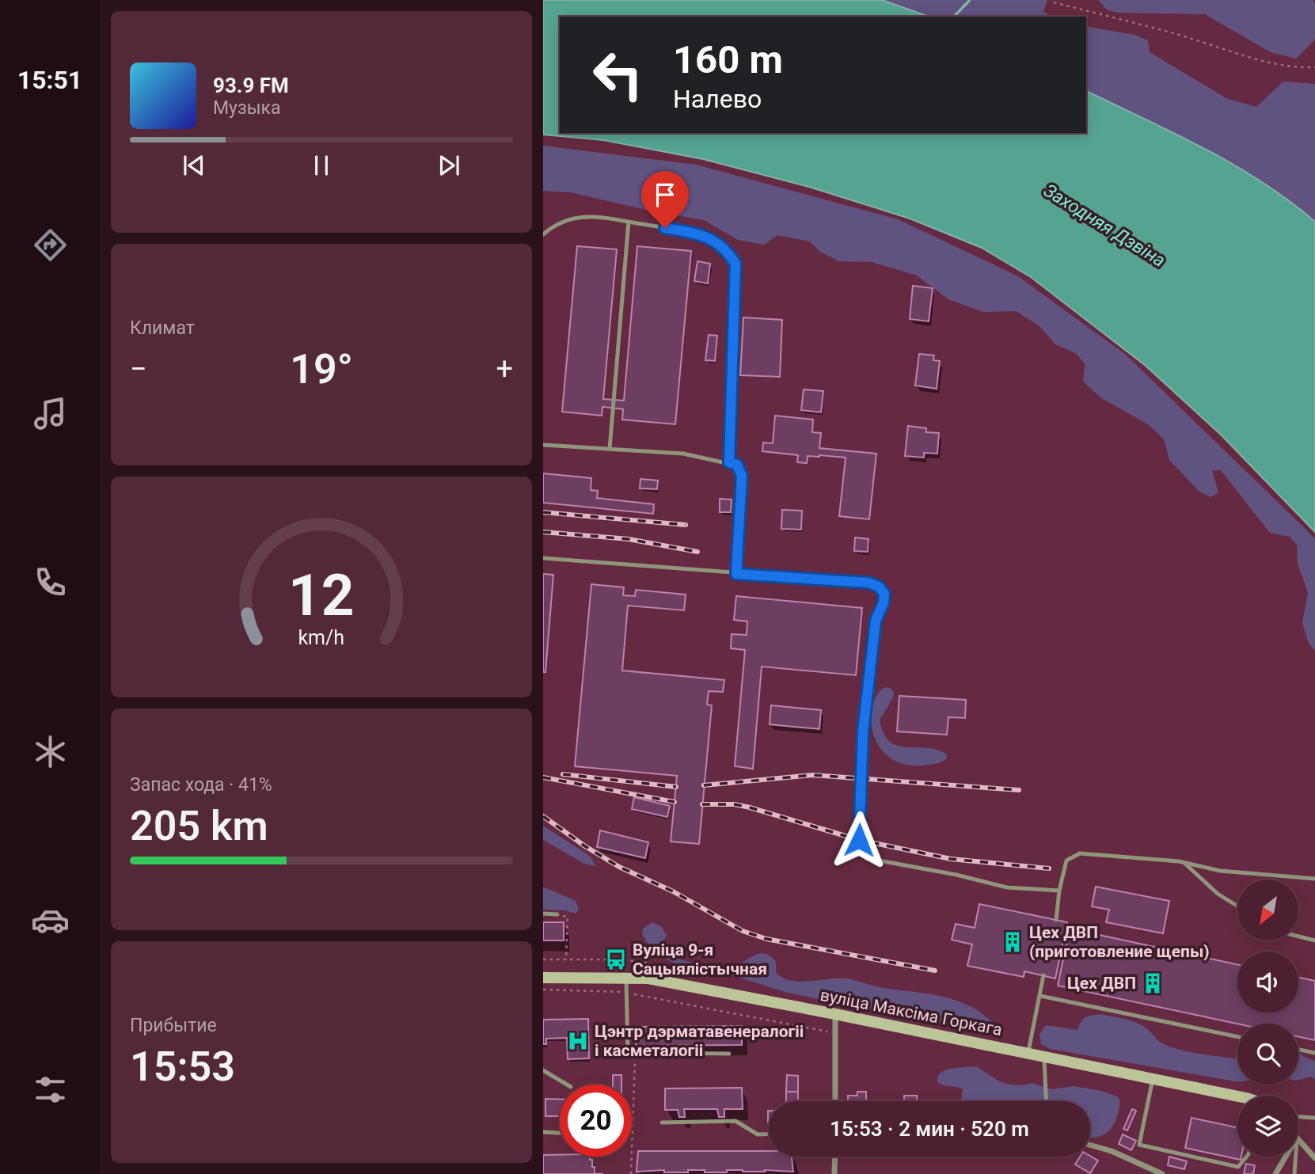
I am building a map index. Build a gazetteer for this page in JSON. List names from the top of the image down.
{
  "streets": {
    "main road": ["вуліца Максіма Горкага"]
  },
  "water": ["Заходняя Дзвіна"],
  "places": {
    "building": ["Цех ДВП (приготовление щепы)", "Цех ДВП"],
    "bus stop": ["Вуліца 9-я Сацыялістычная"],
    "hospital": ["Цэнтр дэрматавенералогіі і касметалогіі"]
  },
  "north": "bottom left",
  "page": {
    "tabs": "15:51",
    "turn": ["160 m", "Налево"],
    "song": ["93.9 FM", "Музыка"],
    "tile": [
      "Климат",
      ["Запас хода · 41%", "205 km"],
      ["Прибытие", "15:53"]
    ],
    "heat": ["−", "19°", "+"],
    "limit": "20",
    "trip": "15:53 · 2 мин · 520 m",
    "gauge": ["12", "km/h"]
  }
}
